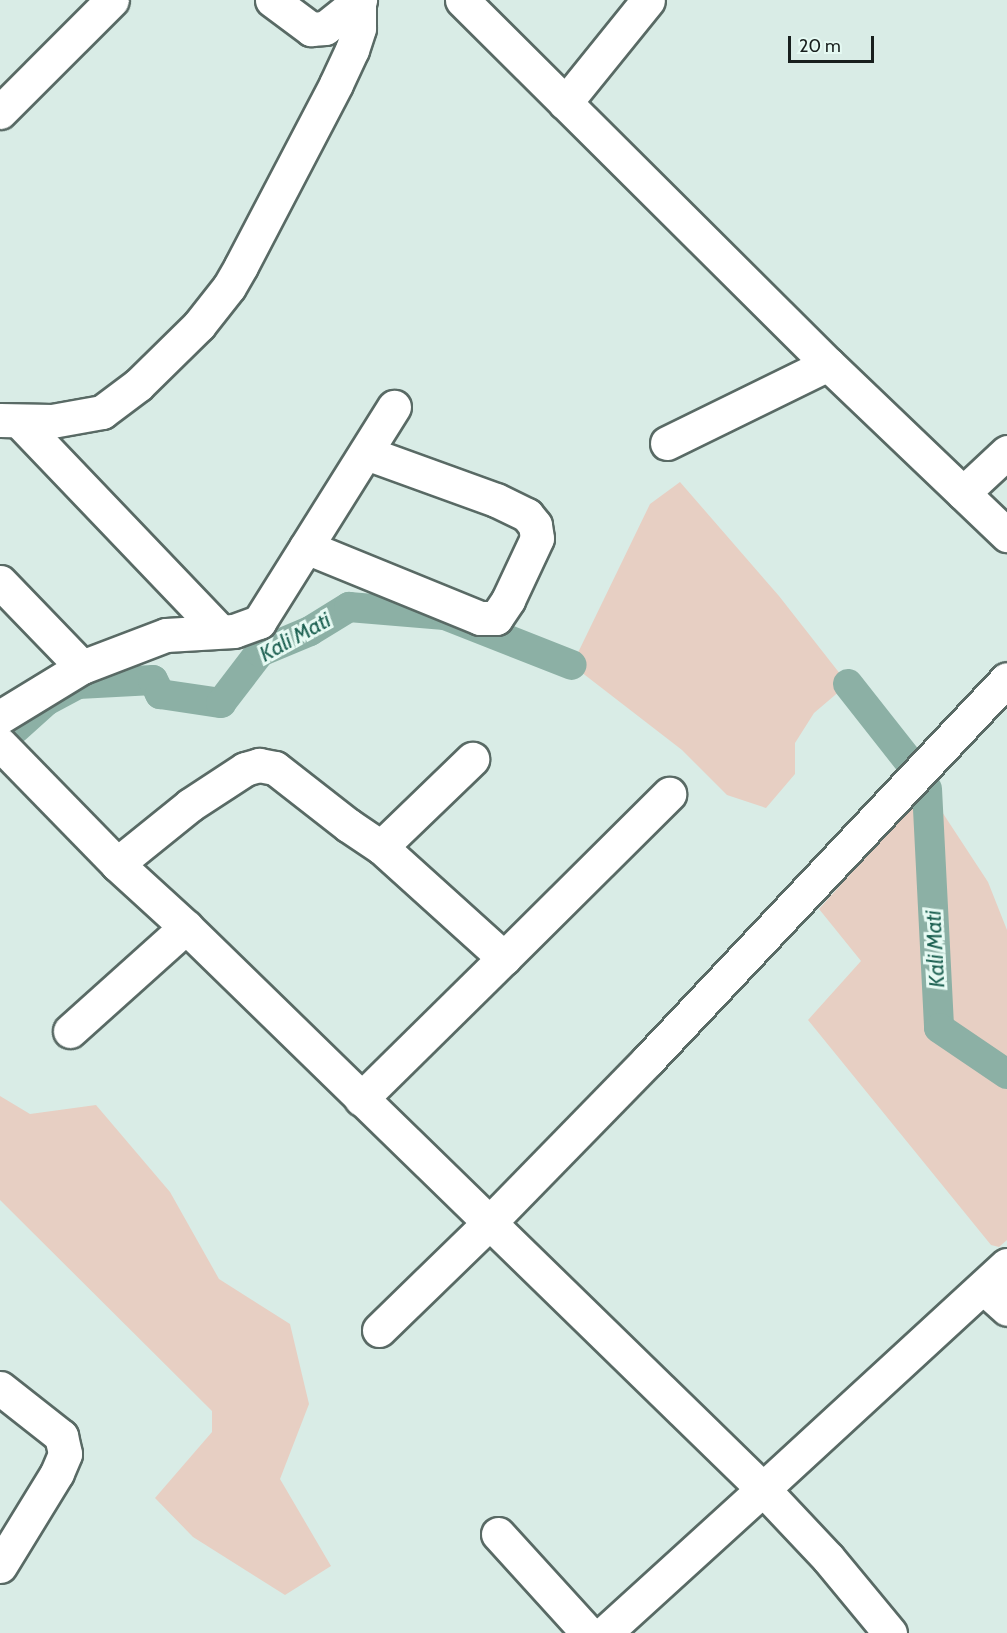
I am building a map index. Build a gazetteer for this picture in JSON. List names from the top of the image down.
{
  "water": ["Kali Mati"],
  "scale_bar": "20 m"
}
